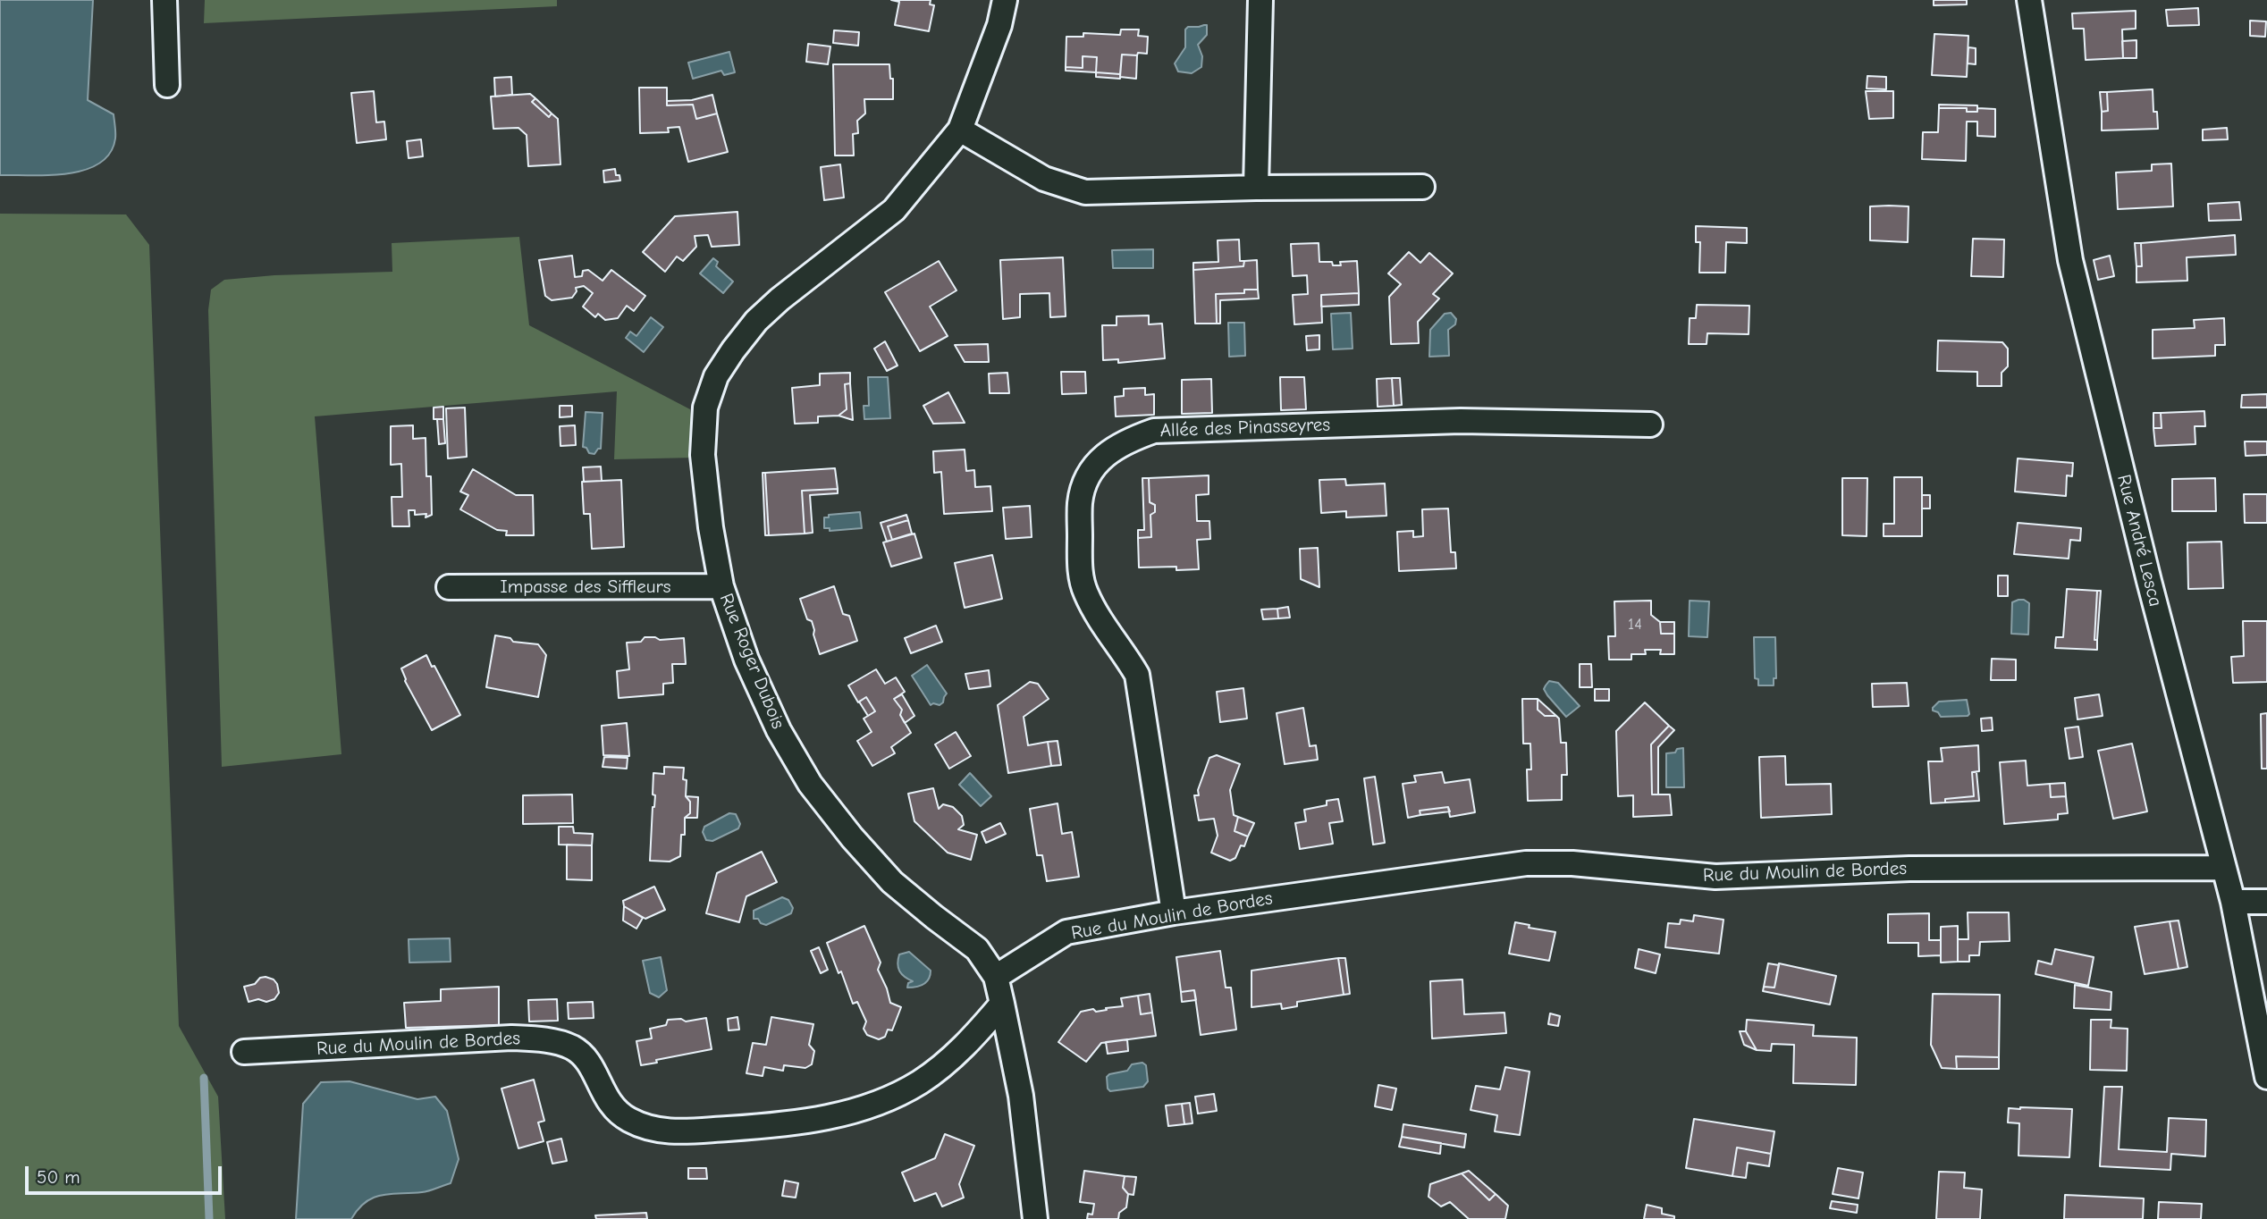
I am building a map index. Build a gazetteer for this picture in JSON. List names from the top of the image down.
{
  "streets": {
    "street": [
      "Allée des Pinasseyres",
      "Rue André Lesca",
      "Impasse des Siffleurs",
      "Rue Roger Dubois",
      "Rue du Moulin de Bordes"
    ]
  },
  "crossings": [
    ["Allée des Pinasseyres", "Rue du Moulin de Bordes"],
    ["Rue André Lesca", "Rue du Moulin de Bordes"],
    ["Impasse des Siffleurs", "Rue Roger Dubois"],
    ["Rue Roger Dubois", "Rue du Moulin de Bordes"]
  ],
  "house_numbers": ["14"],
  "scale_bar": "50 m"
}
